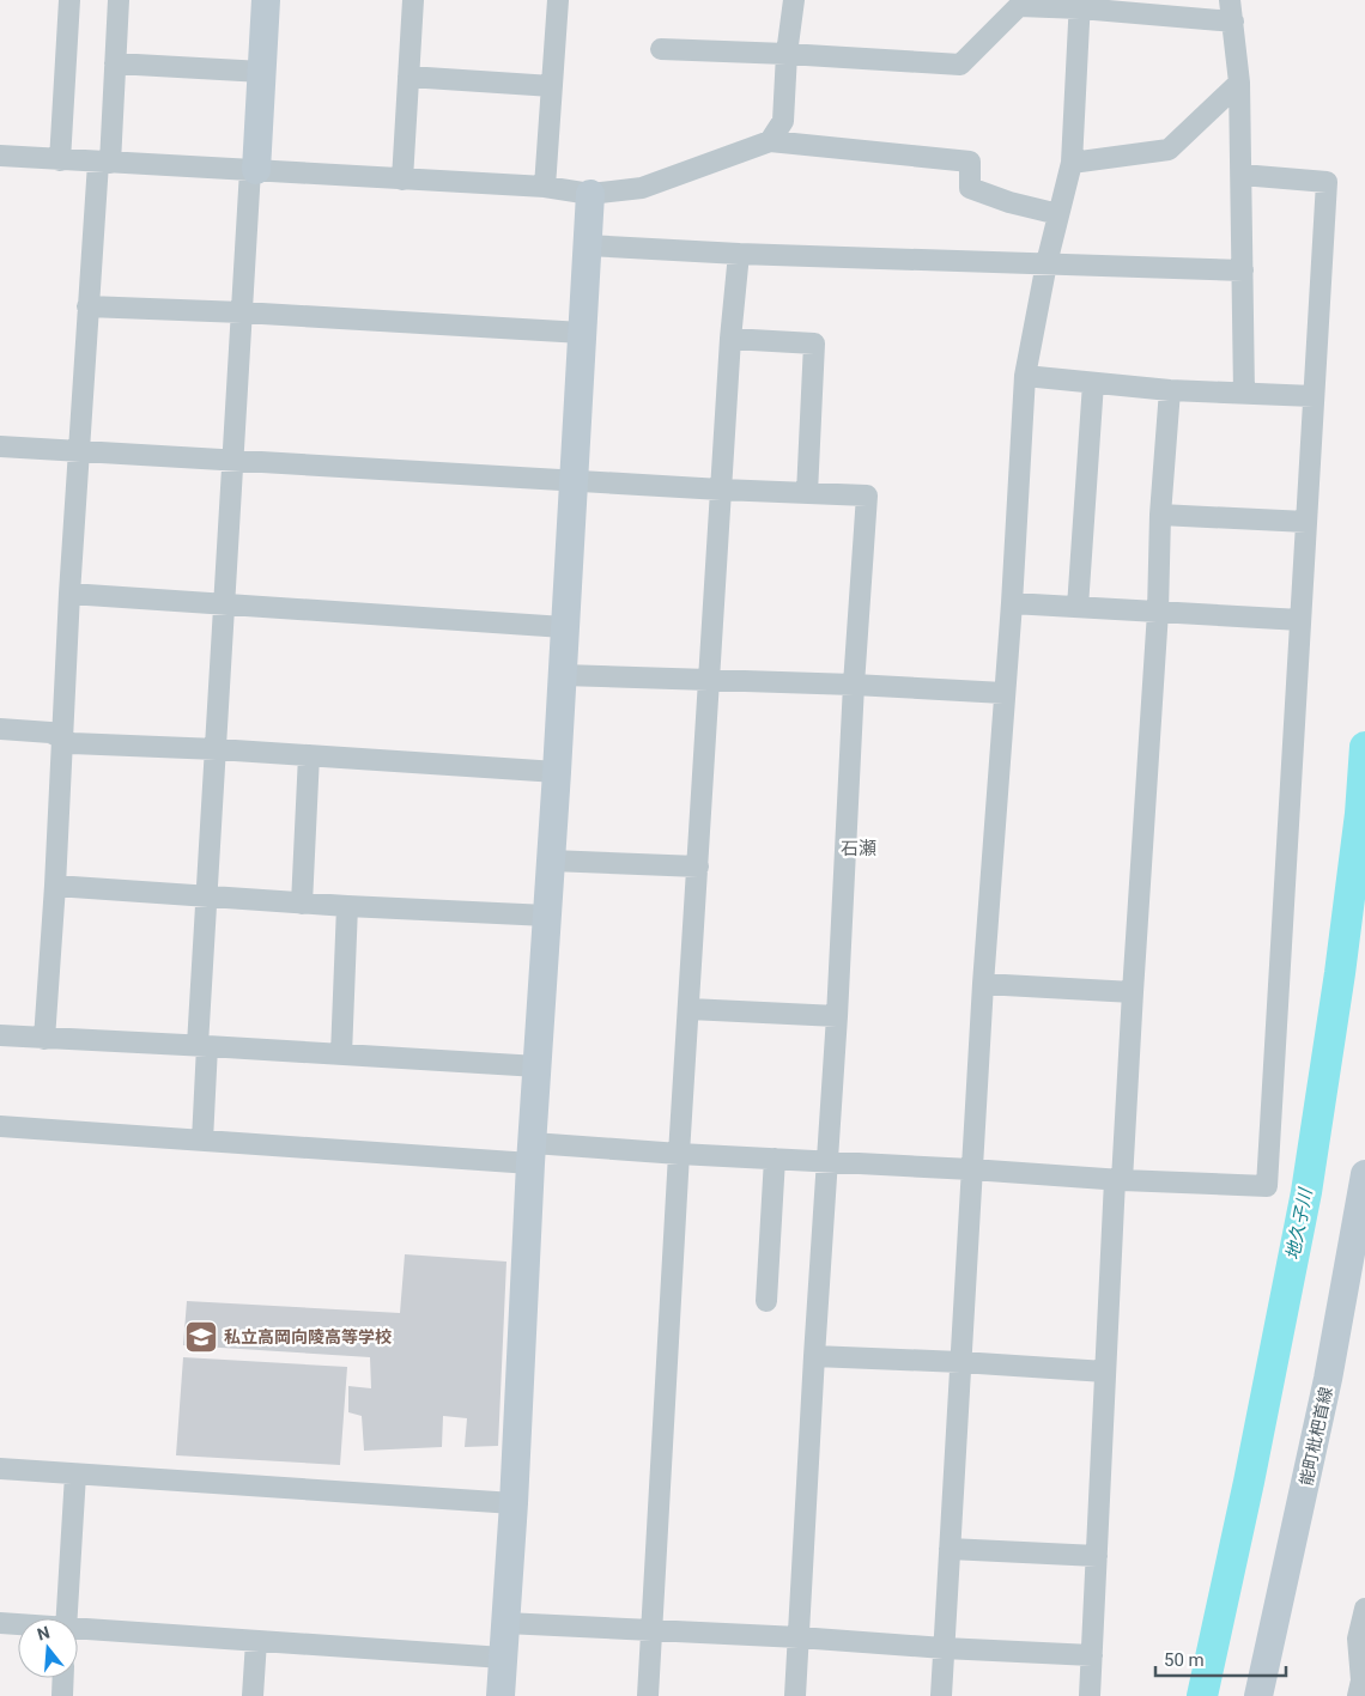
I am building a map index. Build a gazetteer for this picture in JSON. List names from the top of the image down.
{
  "streets": {
    "street": ["能町枇杷首線"]
  },
  "districts": ["石瀬"],
  "water": ["地久子川"],
  "places": {
    "school or university": ["私立高岡向陵高等学校"]
  },
  "scale_bar": "50 m",
  "north": "top"
}
